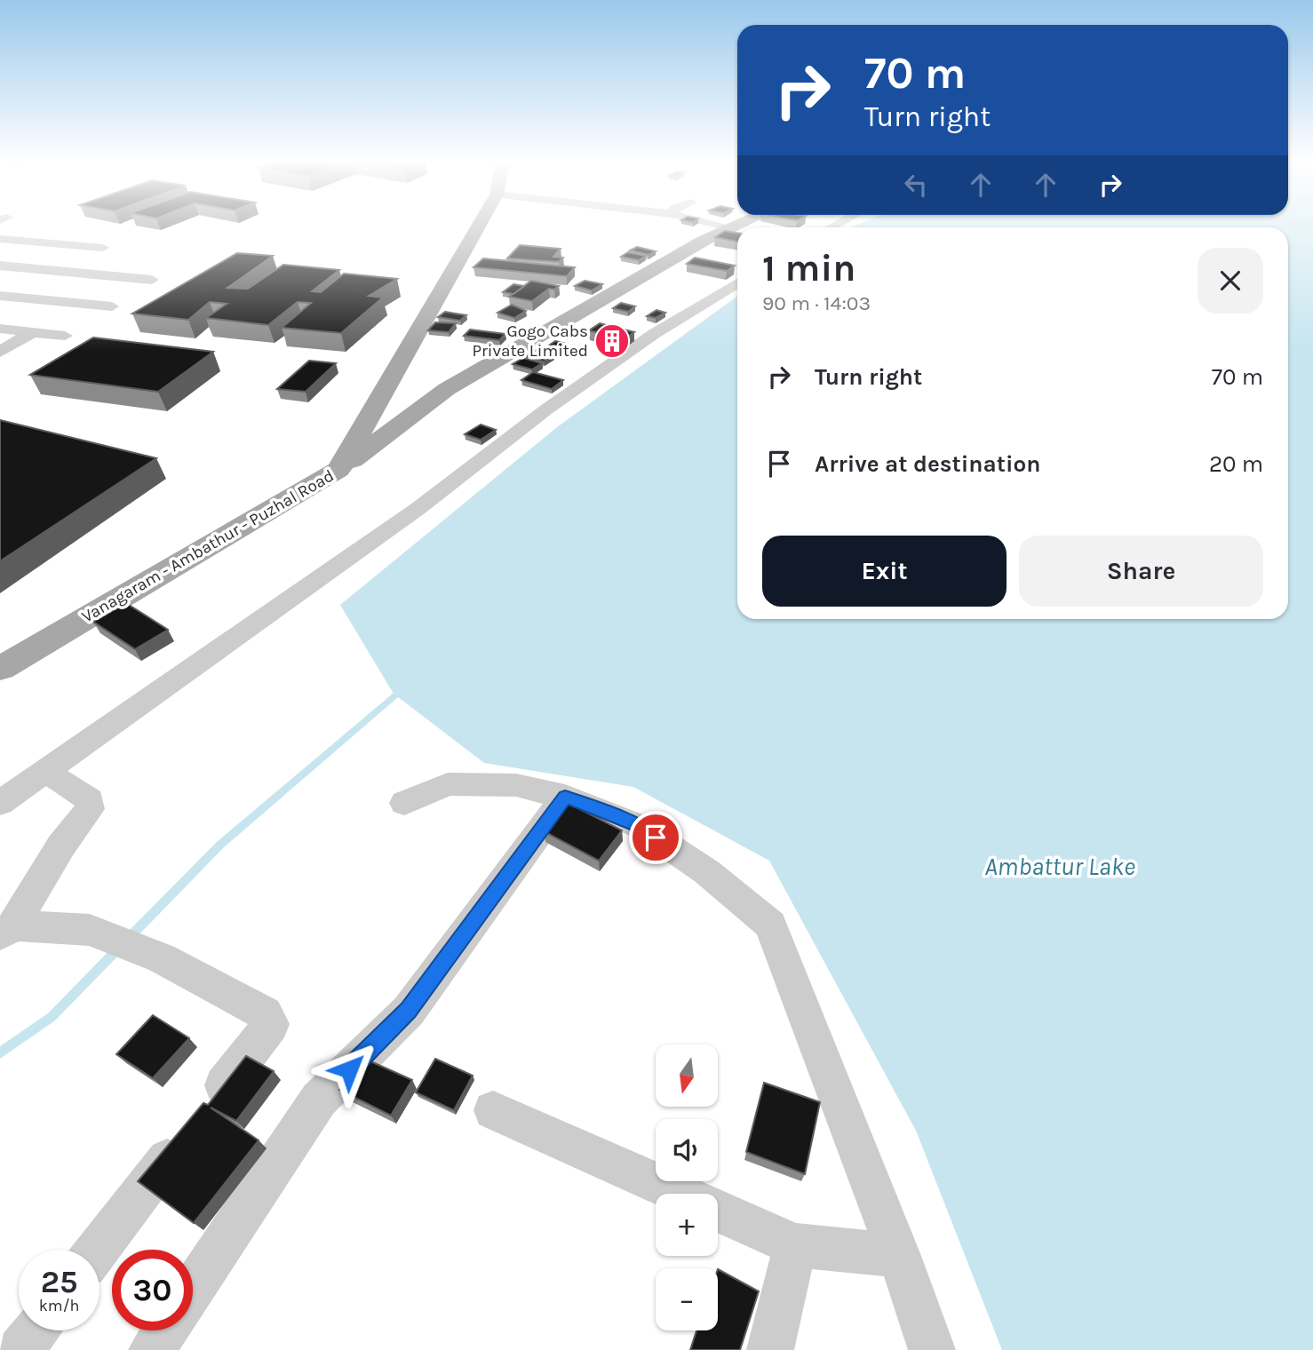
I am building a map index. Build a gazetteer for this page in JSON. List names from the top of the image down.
{
  "streets": {
    "main road": ["Vanagaram - Ambathur - Puzhal Road"]
  },
  "water": ["Ambattur Lake"],
  "places": {
    "building": ["Gogo Cabs Private Limited"]
  },
  "north": "bottom",
  "page": {
    "turn": ["70 m", "Turn right"],
    "heading": ["1 min", "90 m · 14:03"],
    "list": [
      {
        "name": "Turn right",
        "value": "70 m"
      },
      {
        "name": "Arrive at destination",
        "value": "20 m"
      }
    ],
    "buttons": ["Exit", "Share"],
    "map_buttons": ["+", "−"],
    "speed": "25 km/h",
    "limit": "30"
  }
}
